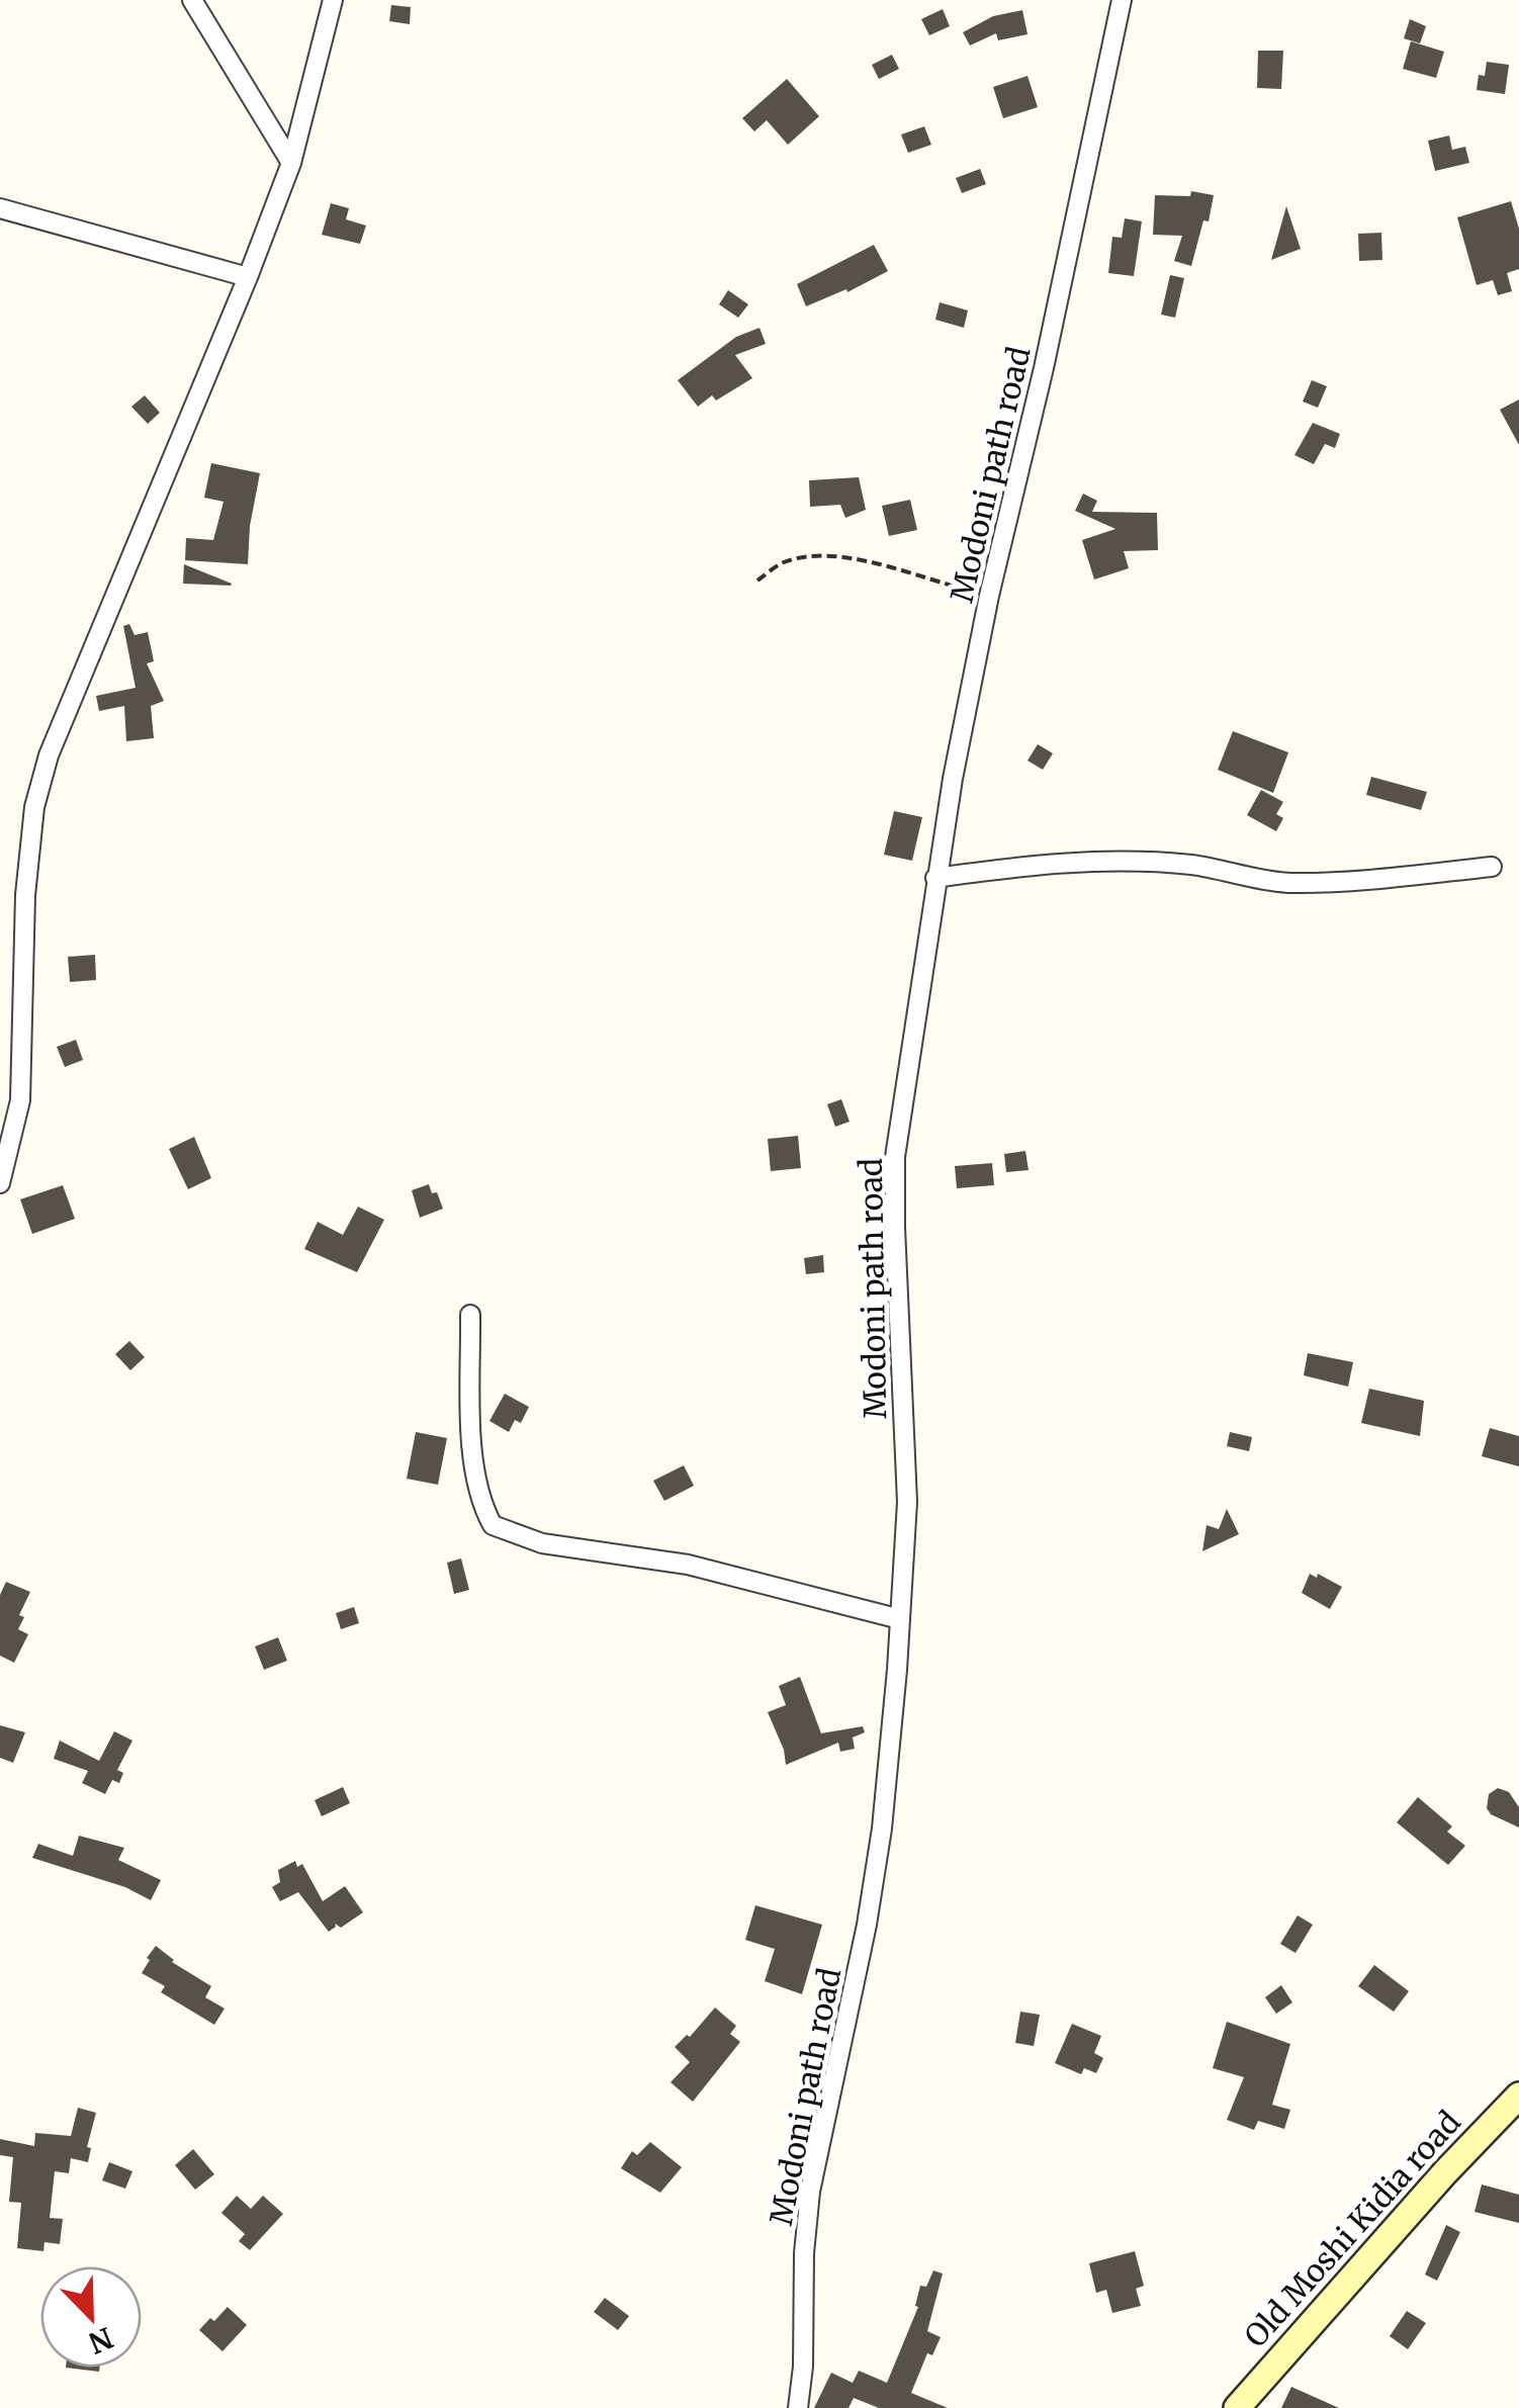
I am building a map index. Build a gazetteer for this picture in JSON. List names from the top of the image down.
{
  "streets": {
    "street": ["Modoni path road", "Old Moshi Kidia road"]
  },
  "north": "bottom right"
}
